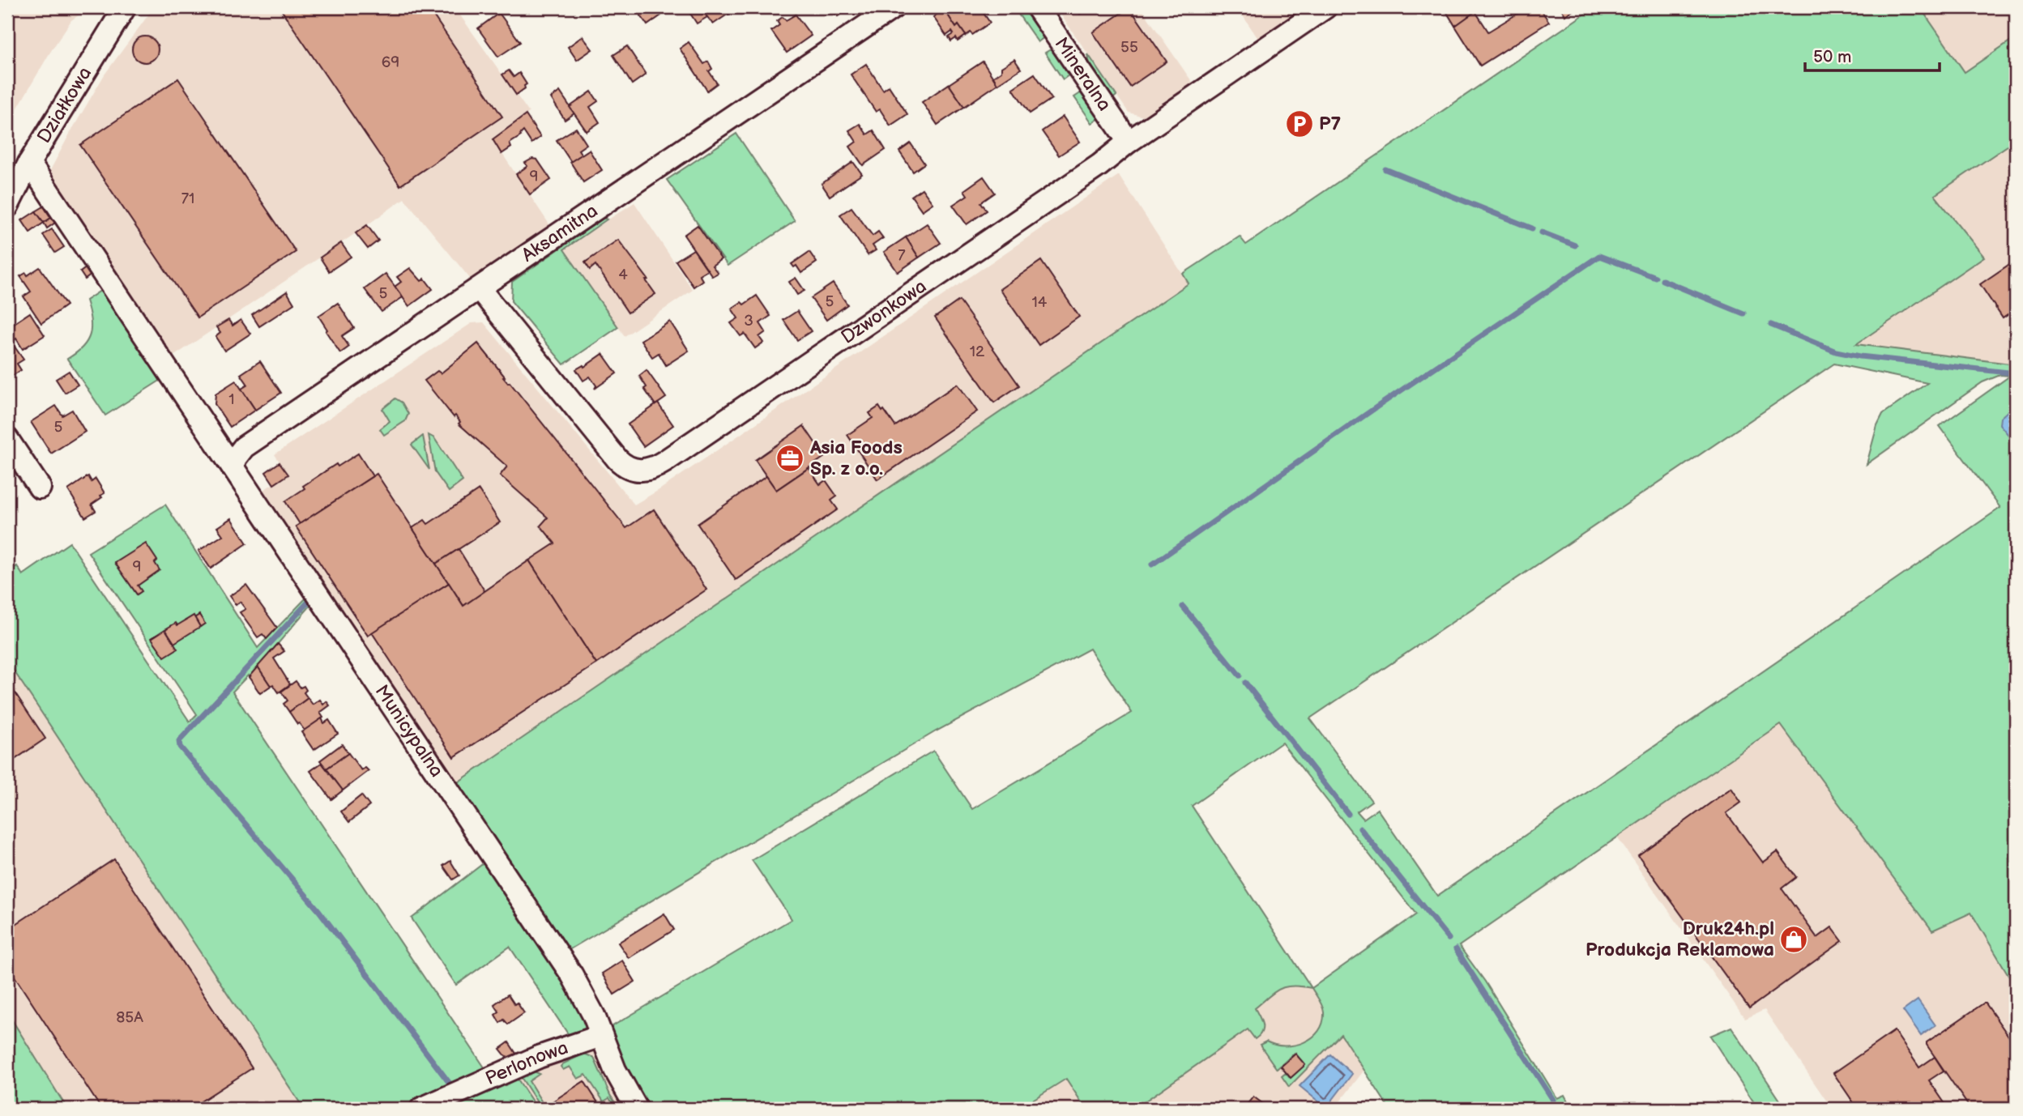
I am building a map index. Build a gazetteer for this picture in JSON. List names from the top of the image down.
{
  "streets": {
    "street": [
      "Mineralna",
      "Działkowa",
      "Aksamitna",
      "Dzwonkowa",
      "Municypalna",
      "Perlonowa"
    ]
  },
  "crossings": [
    ["Mineralna", "Dzwonkowa"],
    ["Działkowa", "Municypalna"],
    ["Aksamitna", "Dzwonkowa"],
    ["Aksamitna", "Municypalna"],
    ["Municypalna", "Perlonowa"]
  ],
  "places": {
    "parking": ["P7"],
    "office": ["Asia Foods Sp. z o.o."],
    "shop": ["Druk24h.pl Produkcja Reklamowa"]
  },
  "house_numbers": [
    "55",
    "69",
    "9",
    "71",
    "7",
    "4",
    "5",
    "5",
    "14",
    "3",
    "12",
    "1",
    "5",
    "9",
    "85A"
  ],
  "scale_bar": "50 m"
}
